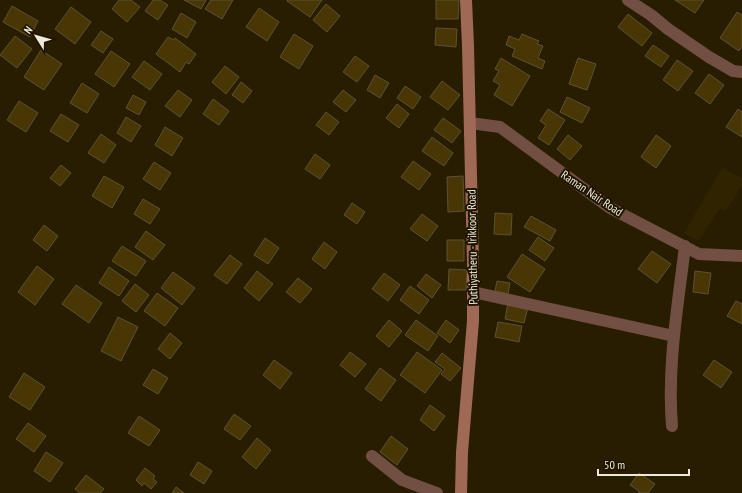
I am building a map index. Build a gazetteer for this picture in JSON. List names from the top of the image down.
{
  "streets": {
    "main road": ["Puthiyatheru - Irikkoor Road"],
    "street": ["Raman Nair Road"]
  },
  "crossings": [
    ["Raman Nair Road", "Puthiyatheru - Irikkoor Road"]
  ],
  "scale_bar": "50 m",
  "north": "top left"
}
